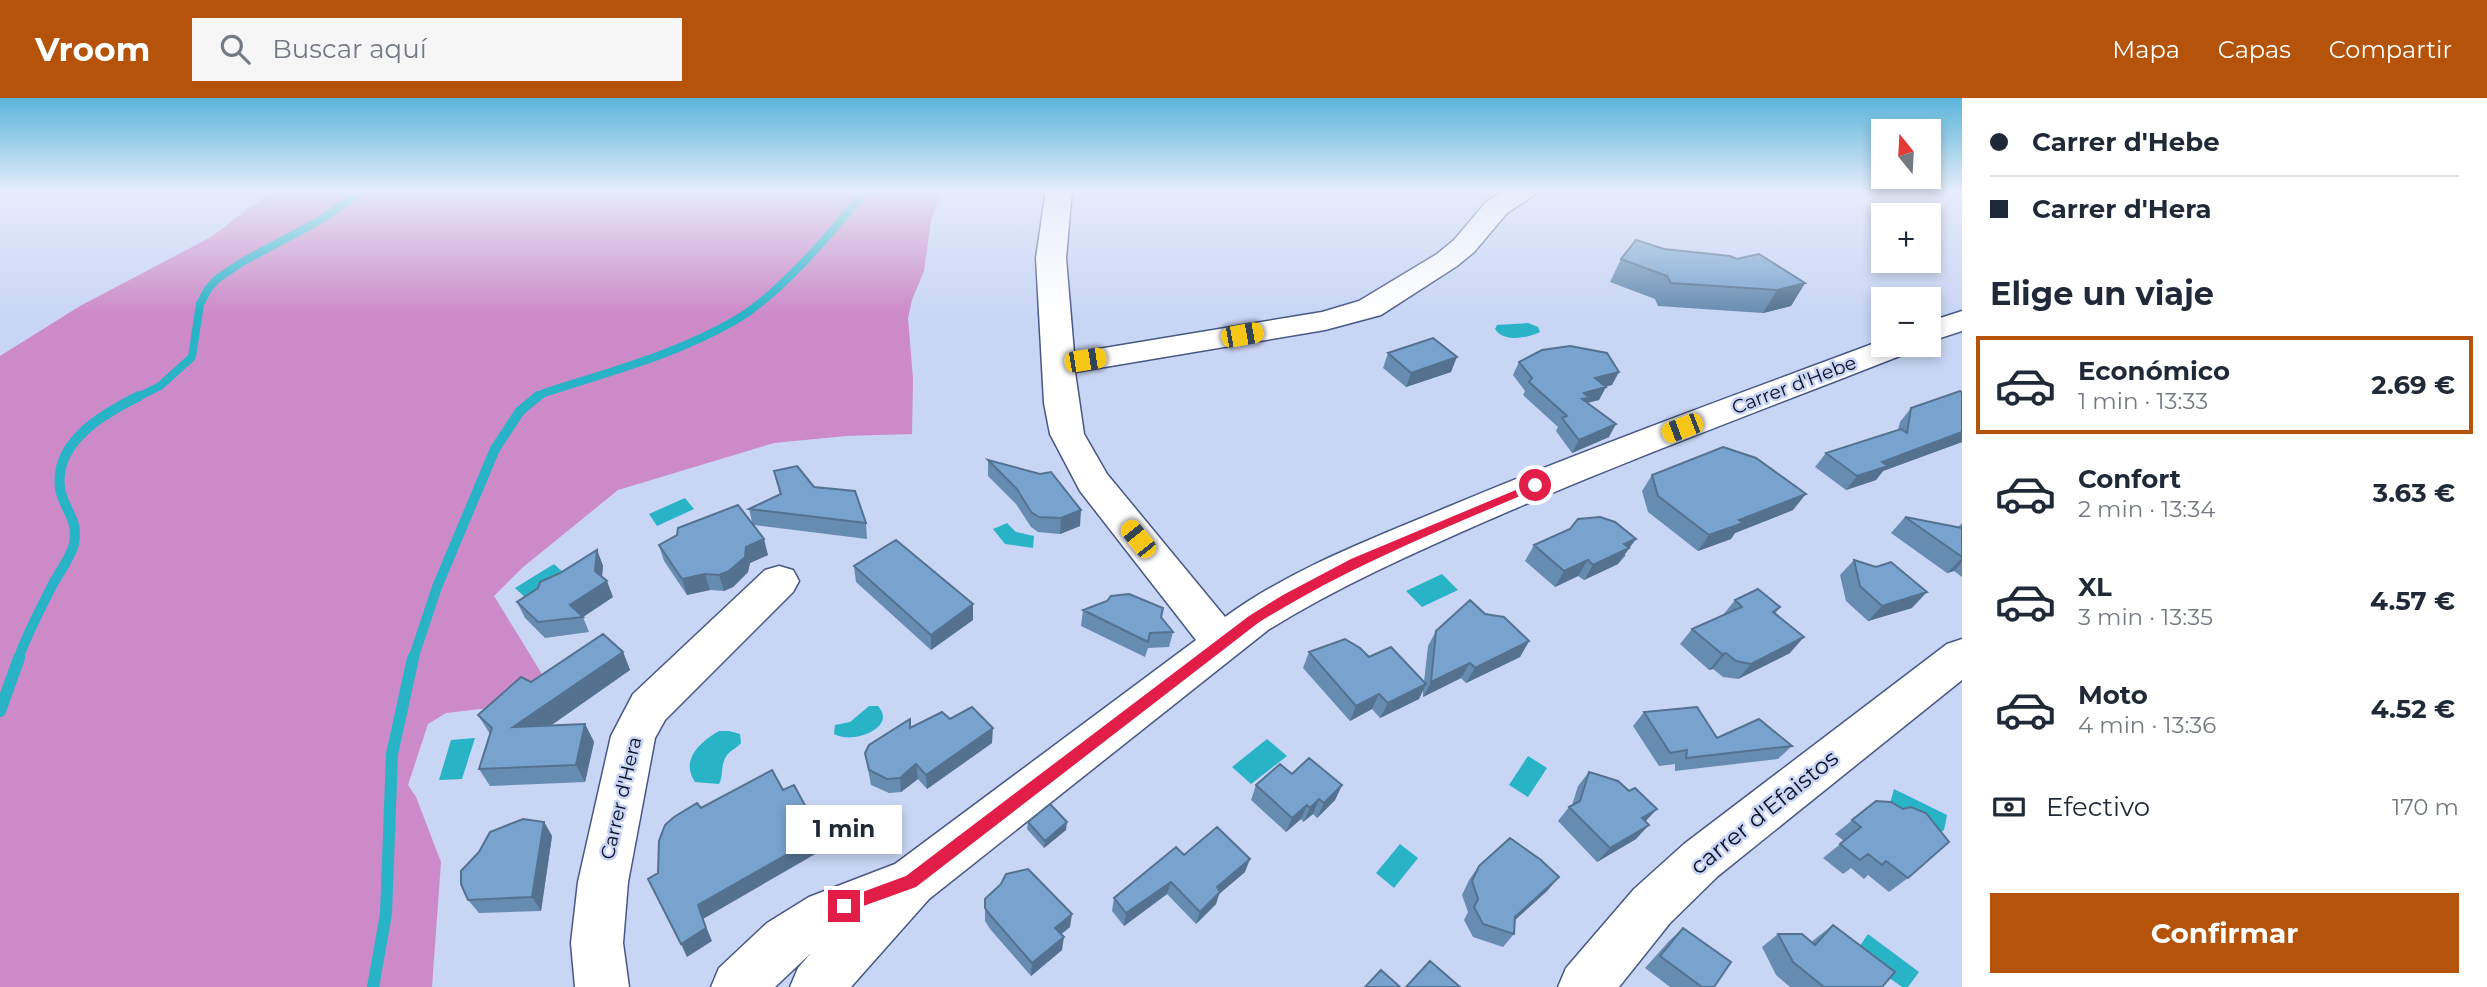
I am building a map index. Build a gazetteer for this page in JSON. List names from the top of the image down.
{
  "streets": {
    "street": ["Carrer d'Hebe", "Carrer d'Hera", "carrer d'Efaistos"]
  },
  "north": "top",
  "page": {
    "header": "Vroom",
    "search": "Buscar aquí",
    "nav": ["Mapa", "Capas", "Compartir"],
    "banner": ["Carrer d'Hebe", "Carrer d'Hera"],
    "map_buttons": ["+", "−"],
    "heading": "Elige un viaje",
    "list": [
      {
        "name": "Económico",
        "note": "1 min · 13:33",
        "value": "2.69 €"
      },
      {
        "name": "Confort",
        "note": "2 min · 13:34",
        "value": "3.63 €"
      },
      {
        "name": "XL",
        "note": "3 min · 13:35",
        "value": "4.57 €"
      },
      {
        "name": "Moto",
        "note": "4 min · 13:36",
        "value": "4.52 €"
      }
    ],
    "pay": ["Efectivo", "170 m"],
    "bubble": "1 min",
    "buttons": "Confirmar"
  }
}
